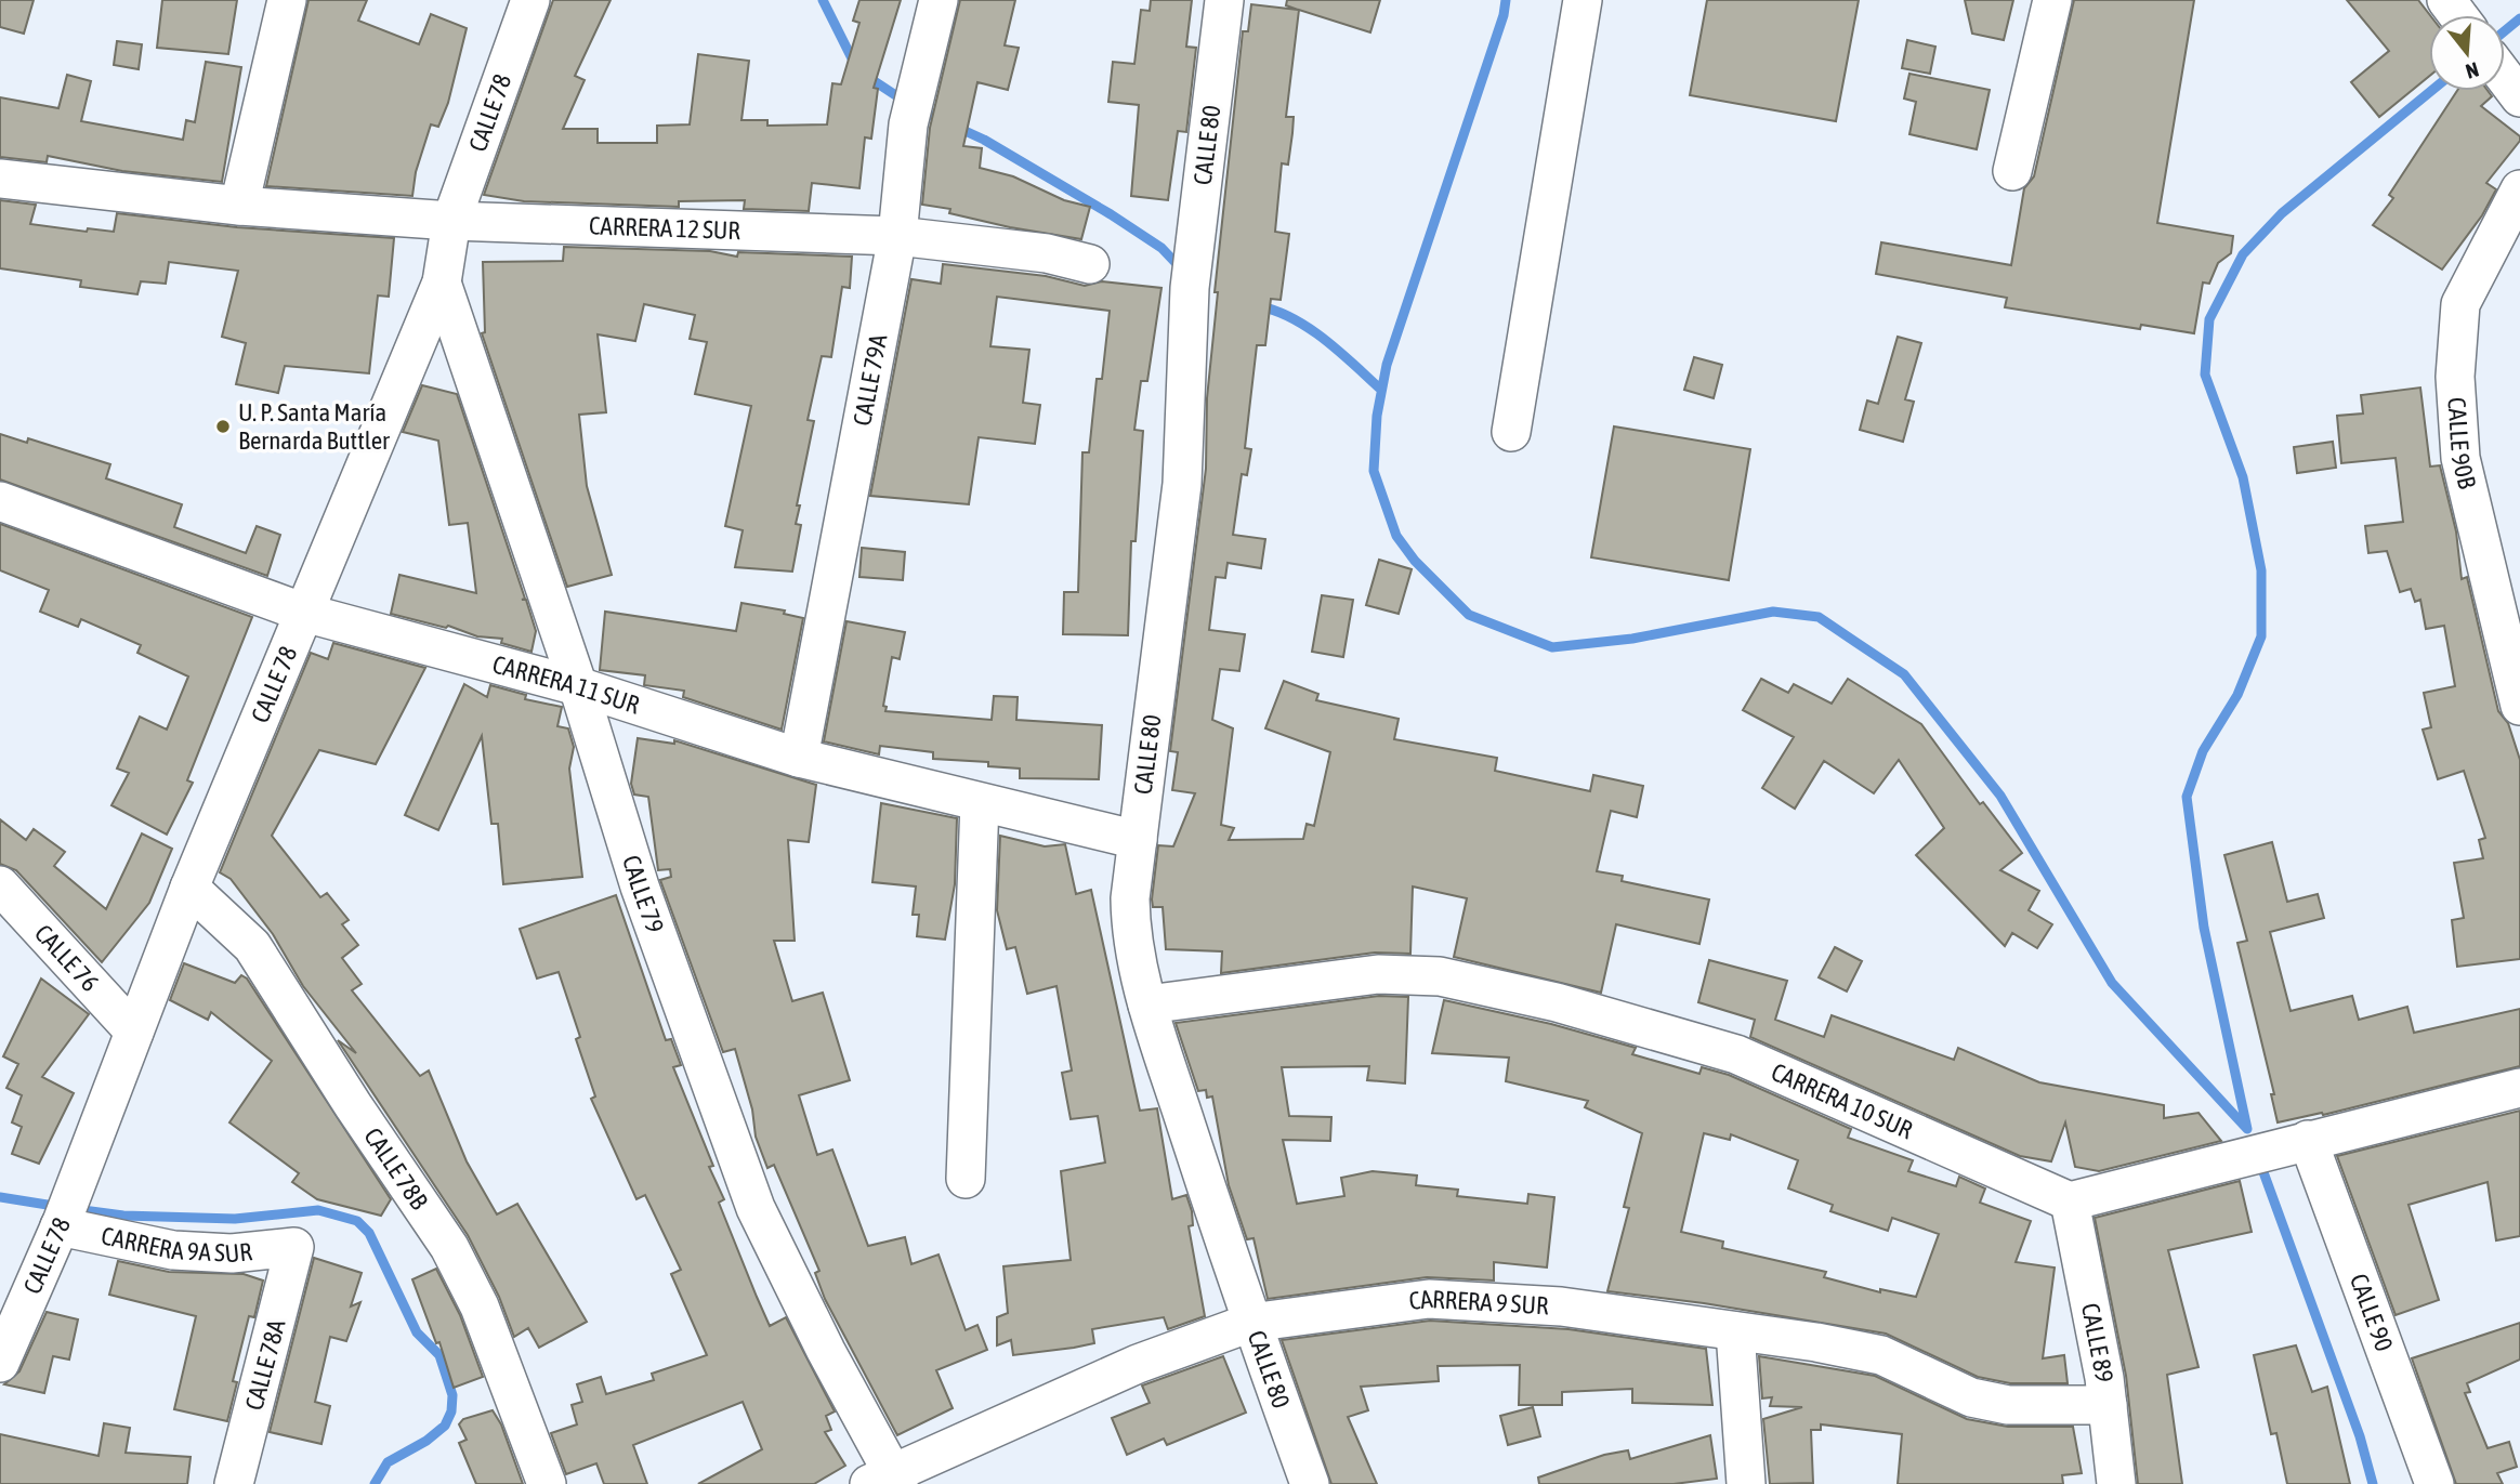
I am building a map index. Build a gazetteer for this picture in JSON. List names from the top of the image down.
{
  "streets": {
    "street": [
      "CALLE 78",
      "CALLE 80",
      "CARRERA 12 SUR",
      "CALLE 79A",
      "CALLE 90B",
      "CARRERA 11 SUR",
      "CALLE 79",
      "CALLE 76",
      "CARRERA 10 SUR",
      "CALLE 78B",
      "CARRERA 9A SUR",
      "CARRERA 9 SUR",
      "CALLE 90",
      "CALLE 89",
      "CALLE 78A"
    ]
  },
  "crossings": [
    ["CALLE 78", "CARRERA 12 SUR"],
    ["CALLE 78", "CARRERA 11 SUR"],
    ["CALLE 78", "CALLE 79"],
    ["CALLE 78", "CALLE 76"],
    ["CALLE 78", "CALLE 78B"],
    ["CALLE 78", "CARRERA 9A SUR"],
    ["CALLE 80", "CARRERA 11 SUR"],
    ["CALLE 80", "CARRERA 10 SUR"],
    ["CALLE 80", "CARRERA 9 SUR"],
    ["CARRERA 12 SUR", "CALLE 79A"],
    ["CALLE 79A", "CARRERA 11 SUR"],
    ["CARRERA 11 SUR", "CALLE 79"],
    ["CALLE 79", "CARRERA 9 SUR"],
    ["CARRERA 10 SUR", "CALLE 89"],
    ["CARRERA 9A SUR", "CALLE 78A"],
    ["CARRERA 9 SUR", "CALLE 89"]
  ],
  "places": ["U. P. Santa María Bernarda Buttler"],
  "north": "bottom"
}
